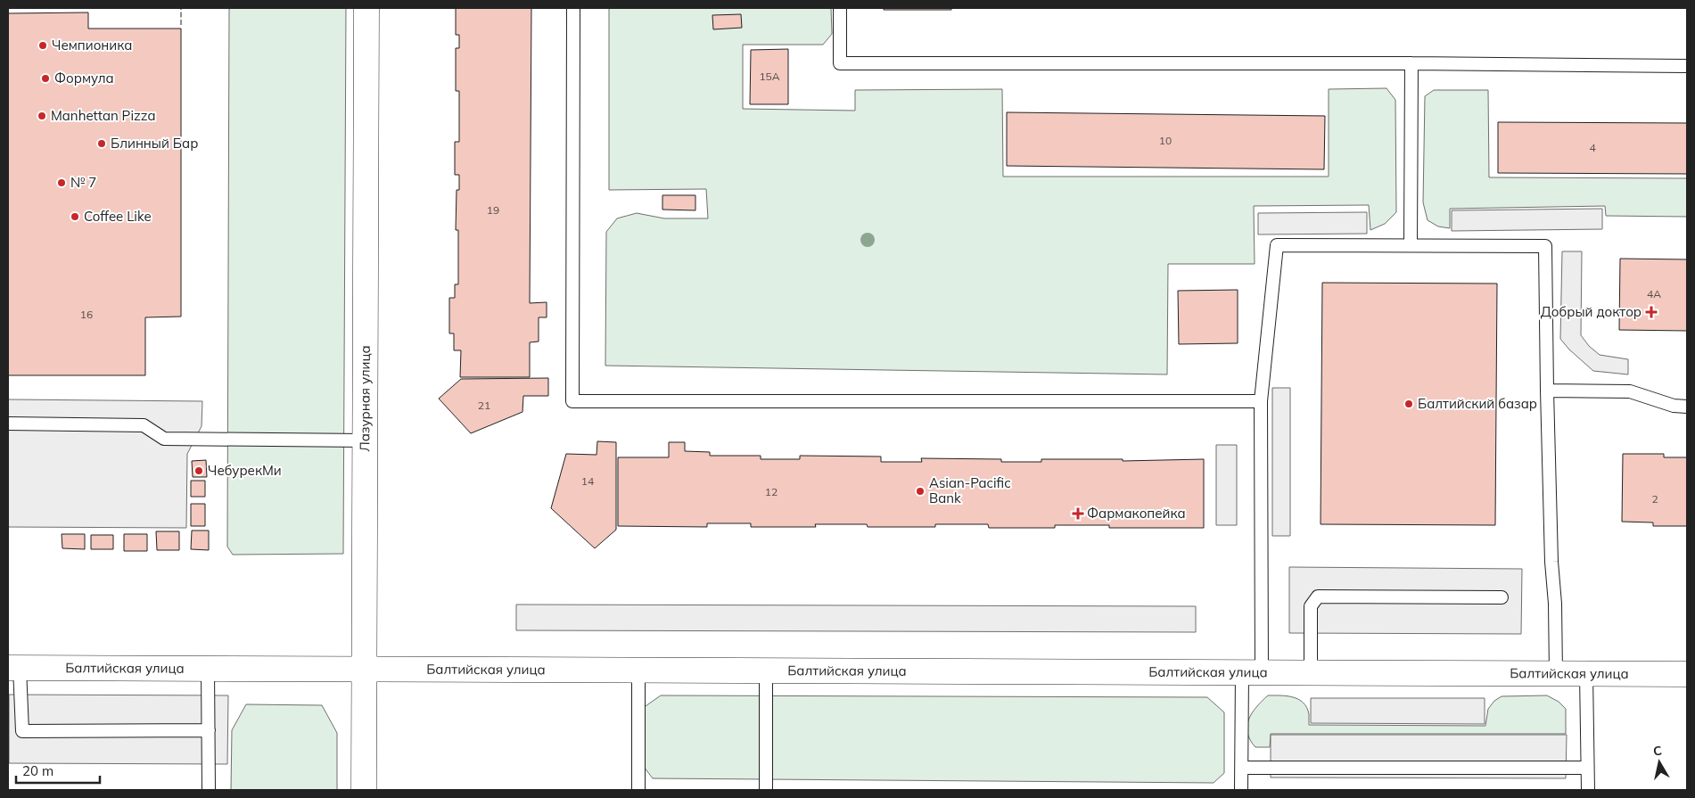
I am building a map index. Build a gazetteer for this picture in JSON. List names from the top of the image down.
{
  "streets": {
    "main road": ["Лазурная улица", "Балтийская улица"]
  },
  "crossings": [
    ["Лазурная улица", "Балтийская улица"]
  ],
  "places": {
    "other": [
      "Чемпионика",
      "Формула",
      "Manhettan Pizza",
      "Блинный Бар",
      "№ 7",
      "Coffee Like",
      "Балтийский базар",
      "ЧебурекМи",
      "Asian-Pacific Bank"
    ],
    "health": ["Добрый доктор", "Фармакопейка"]
  },
  "house_numbers": [
    "15А",
    "10",
    "4",
    "19",
    "4А",
    "16",
    "21",
    "14",
    "12",
    "2"
  ],
  "scale_bar": "20 m",
  "north": "top"
}
